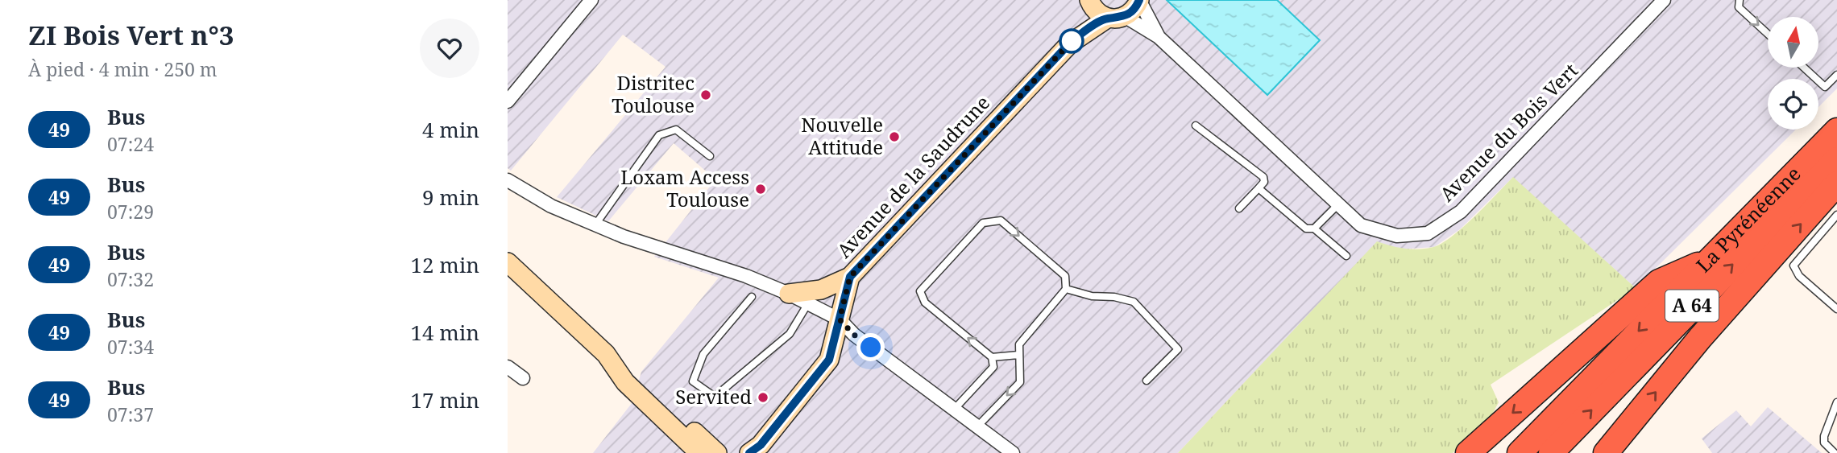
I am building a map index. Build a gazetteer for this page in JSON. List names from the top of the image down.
{
  "streets": {
    "highway": ["La Pyrénéenne", "A 64"],
    "street": ["Avenue du Bois Vert", "Avenue de la Saudrune"]
  },
  "crossings": [
    ["Avenue du Bois Vert", "Avenue de la Saudrune"]
  ],
  "places": [
    "Distritec Toulouse",
    "Nouvelle Attitude",
    "Loxam Access Toulouse",
    "Servited"
  ],
  "lines": ["bus line 49"],
  "north": "top",
  "page": {
    "heading": ["ZI Bois Vert n°3", "À pied · 4 min · 250 m"],
    "list": [
      {
        "mark": "49",
        "name": "Bus",
        "note": "07:24",
        "value": "4 min"
      },
      {
        "mark": "49",
        "name": "Bus",
        "note": "07:29",
        "value": "9 min"
      },
      {
        "mark": "49",
        "name": "Bus",
        "note": "07:32",
        "value": "12 min"
      },
      {
        "mark": "49",
        "name": "Bus",
        "note": "07:34",
        "value": "14 min"
      },
      {
        "mark": "49",
        "name": "Bus",
        "note": "07:37",
        "value": "17 min"
      }
    ]
  }
}
